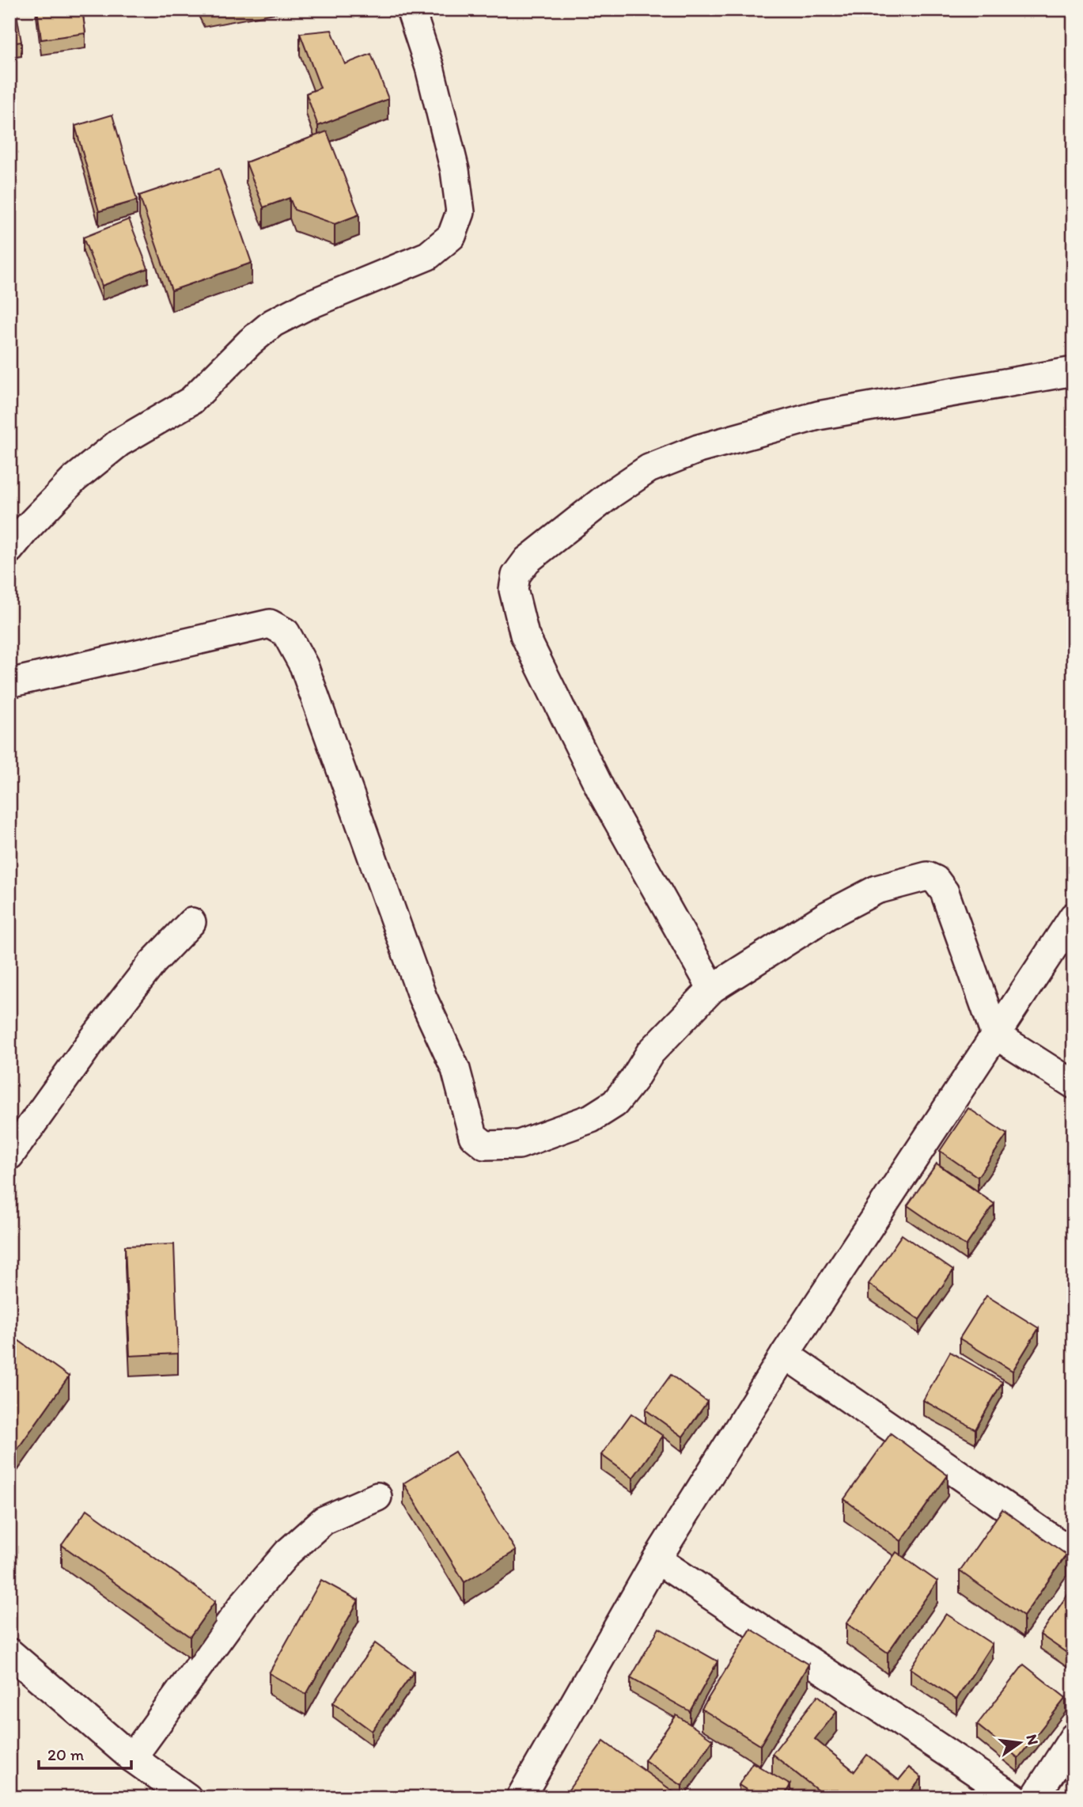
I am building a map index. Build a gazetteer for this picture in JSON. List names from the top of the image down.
{
  "scale_bar": "20 m",
  "north": "right"
}
